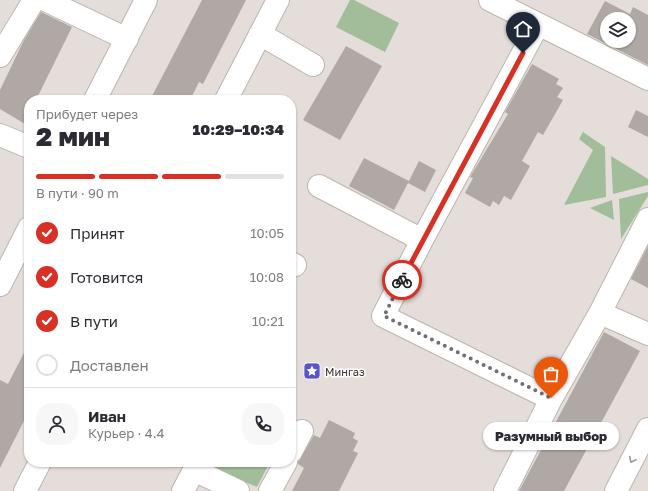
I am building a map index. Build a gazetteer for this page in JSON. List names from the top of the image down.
{
  "places": {
    "place": ["Мингаз"],
    "other": ["Разумный выбор"]
  },
  "page": {
    "heading": ["2 мин", "Прибудет через", "10:29–10:34"],
    "panel": ["Иван", "Курьер · 4.4"],
    "bar": "В пути · 90 m",
    "list": [
      ["Принят", "10:05"],
      ["Готовится", "10:08"],
      ["В пути", "10:21"],
      "Доставлен"
    ],
    "bubble": "Разумный выбор"
  }
}
